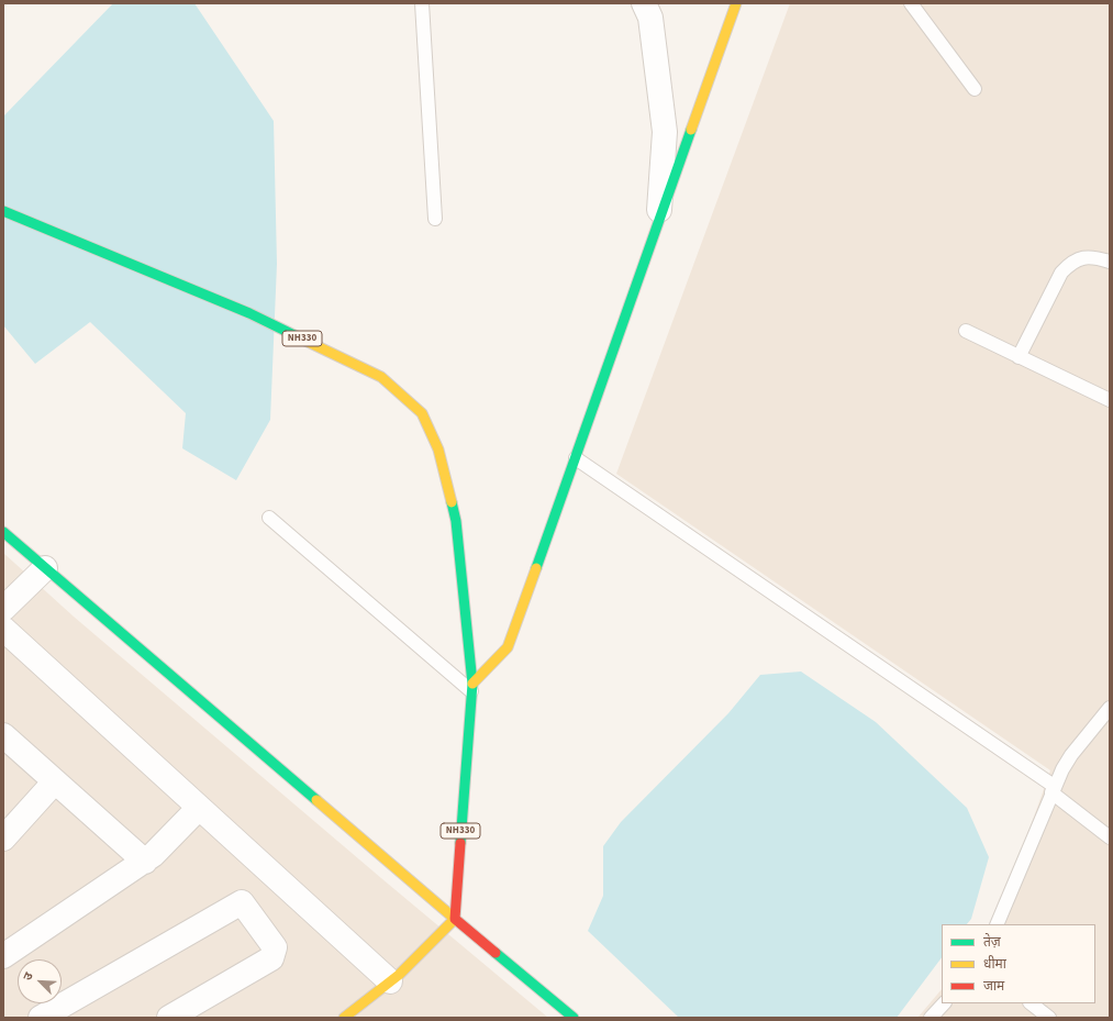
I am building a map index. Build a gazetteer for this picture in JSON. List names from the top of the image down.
{
  "streets": {
    "main road": ["NH330"]
  },
  "legend": ["तेज़", "धीमा", "जाम"],
  "north": "top left"
}
